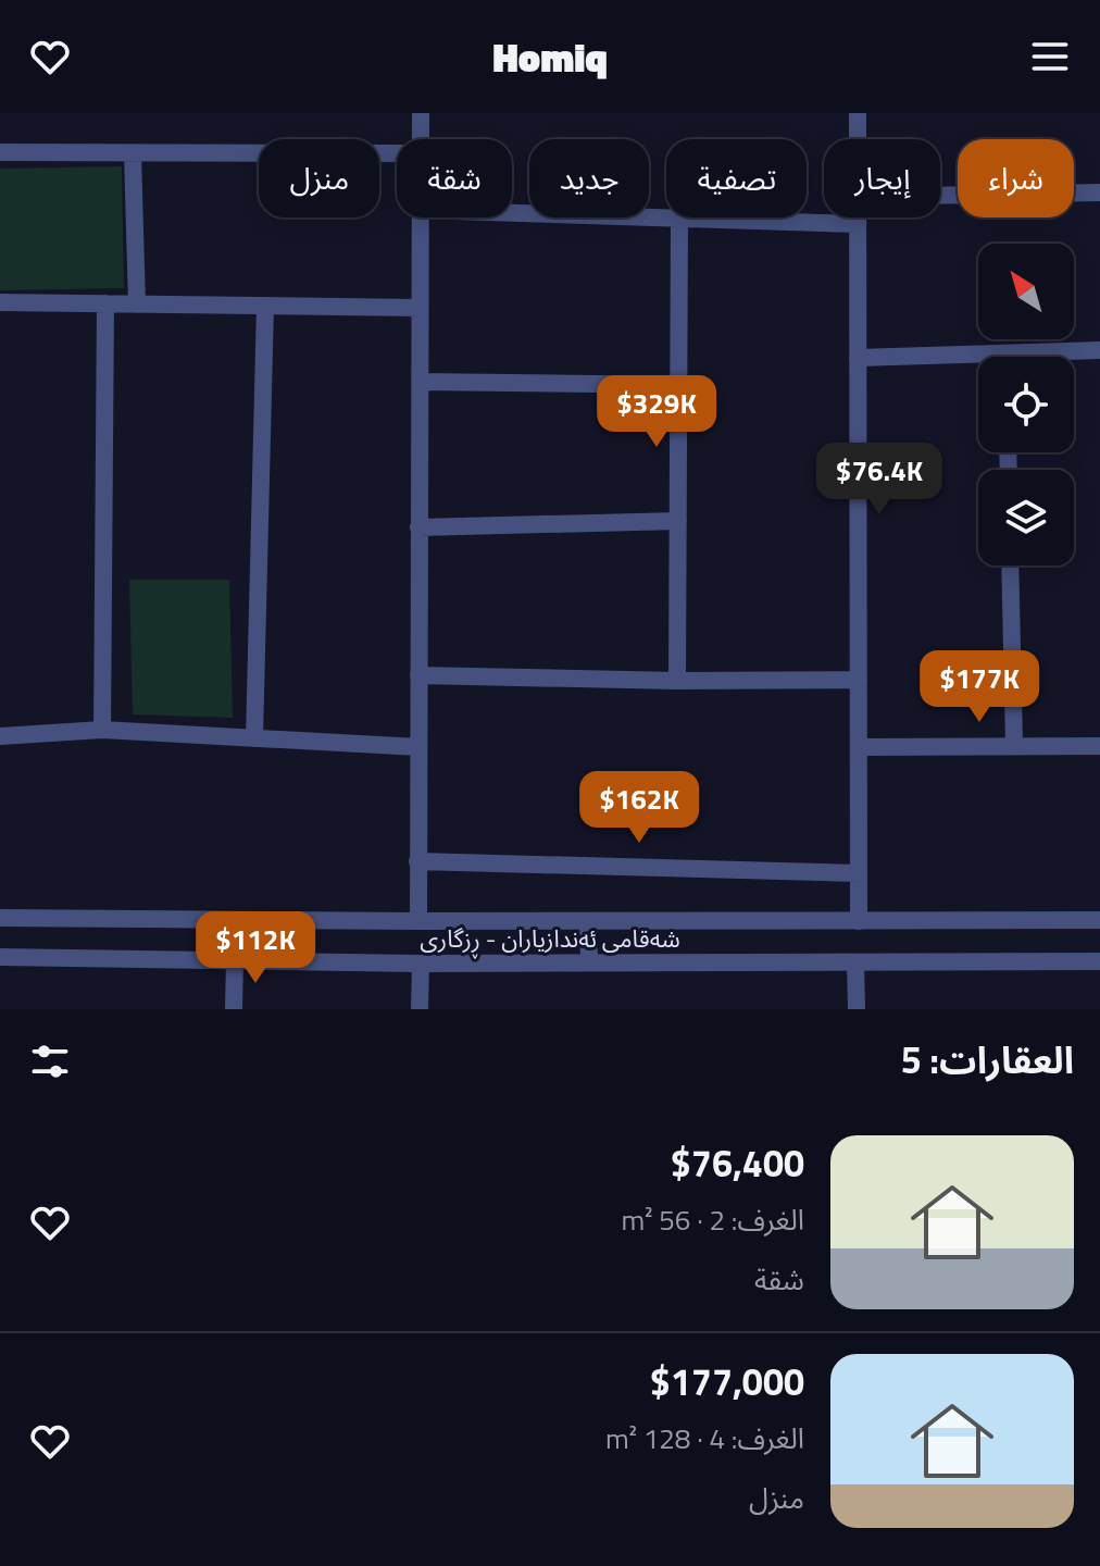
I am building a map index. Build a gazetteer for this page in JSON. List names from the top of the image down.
{
  "streets": {
    "street": ["شەقامی ئەندازیاران - ڕزگاری"]
  },
  "north": "top left",
  "page": {
    "header": "Homiq",
    "chip": [
      "شراء",
      "إيجار",
      "تصفية",
      "جديد",
      "شقة",
      "منزل"
    ],
    "price": [
      "$329K",
      "$76.4K",
      "$177K",
      "$162K",
      "$112K"
    ],
    "heading": "العقارات: 5",
    "list": [
      {
        "name": "$76,400",
        "note": "الغرف: 2 · 56 m² · شقة"
      },
      {
        "name": "$177,000",
        "note": "الغرف: 4 · 128 m² · منزل"
      }
    ]
  }
}
